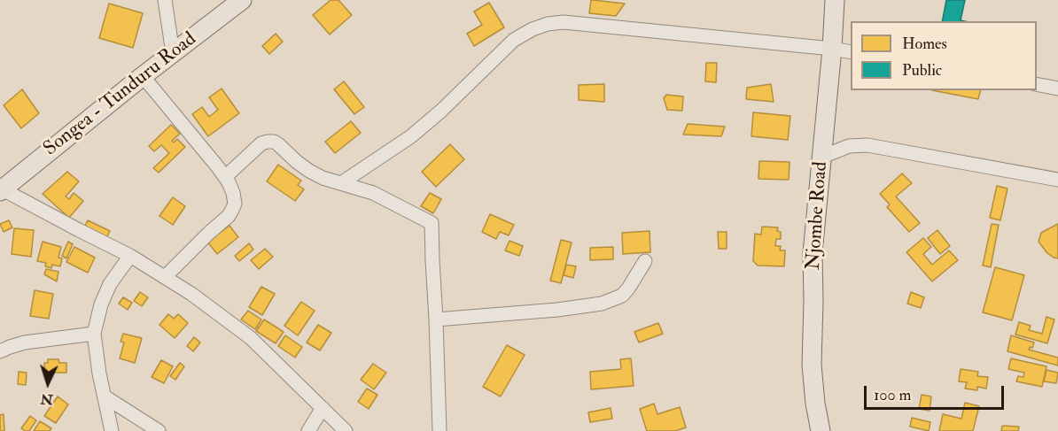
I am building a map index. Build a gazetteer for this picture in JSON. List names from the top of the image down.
{
  "streets": {
    "highway": ["Songea - Tunduru Road", "Njombe Road"]
  },
  "legend": ["Homes", "Public"],
  "scale_bar": "100 m",
  "north": "bottom"
}
